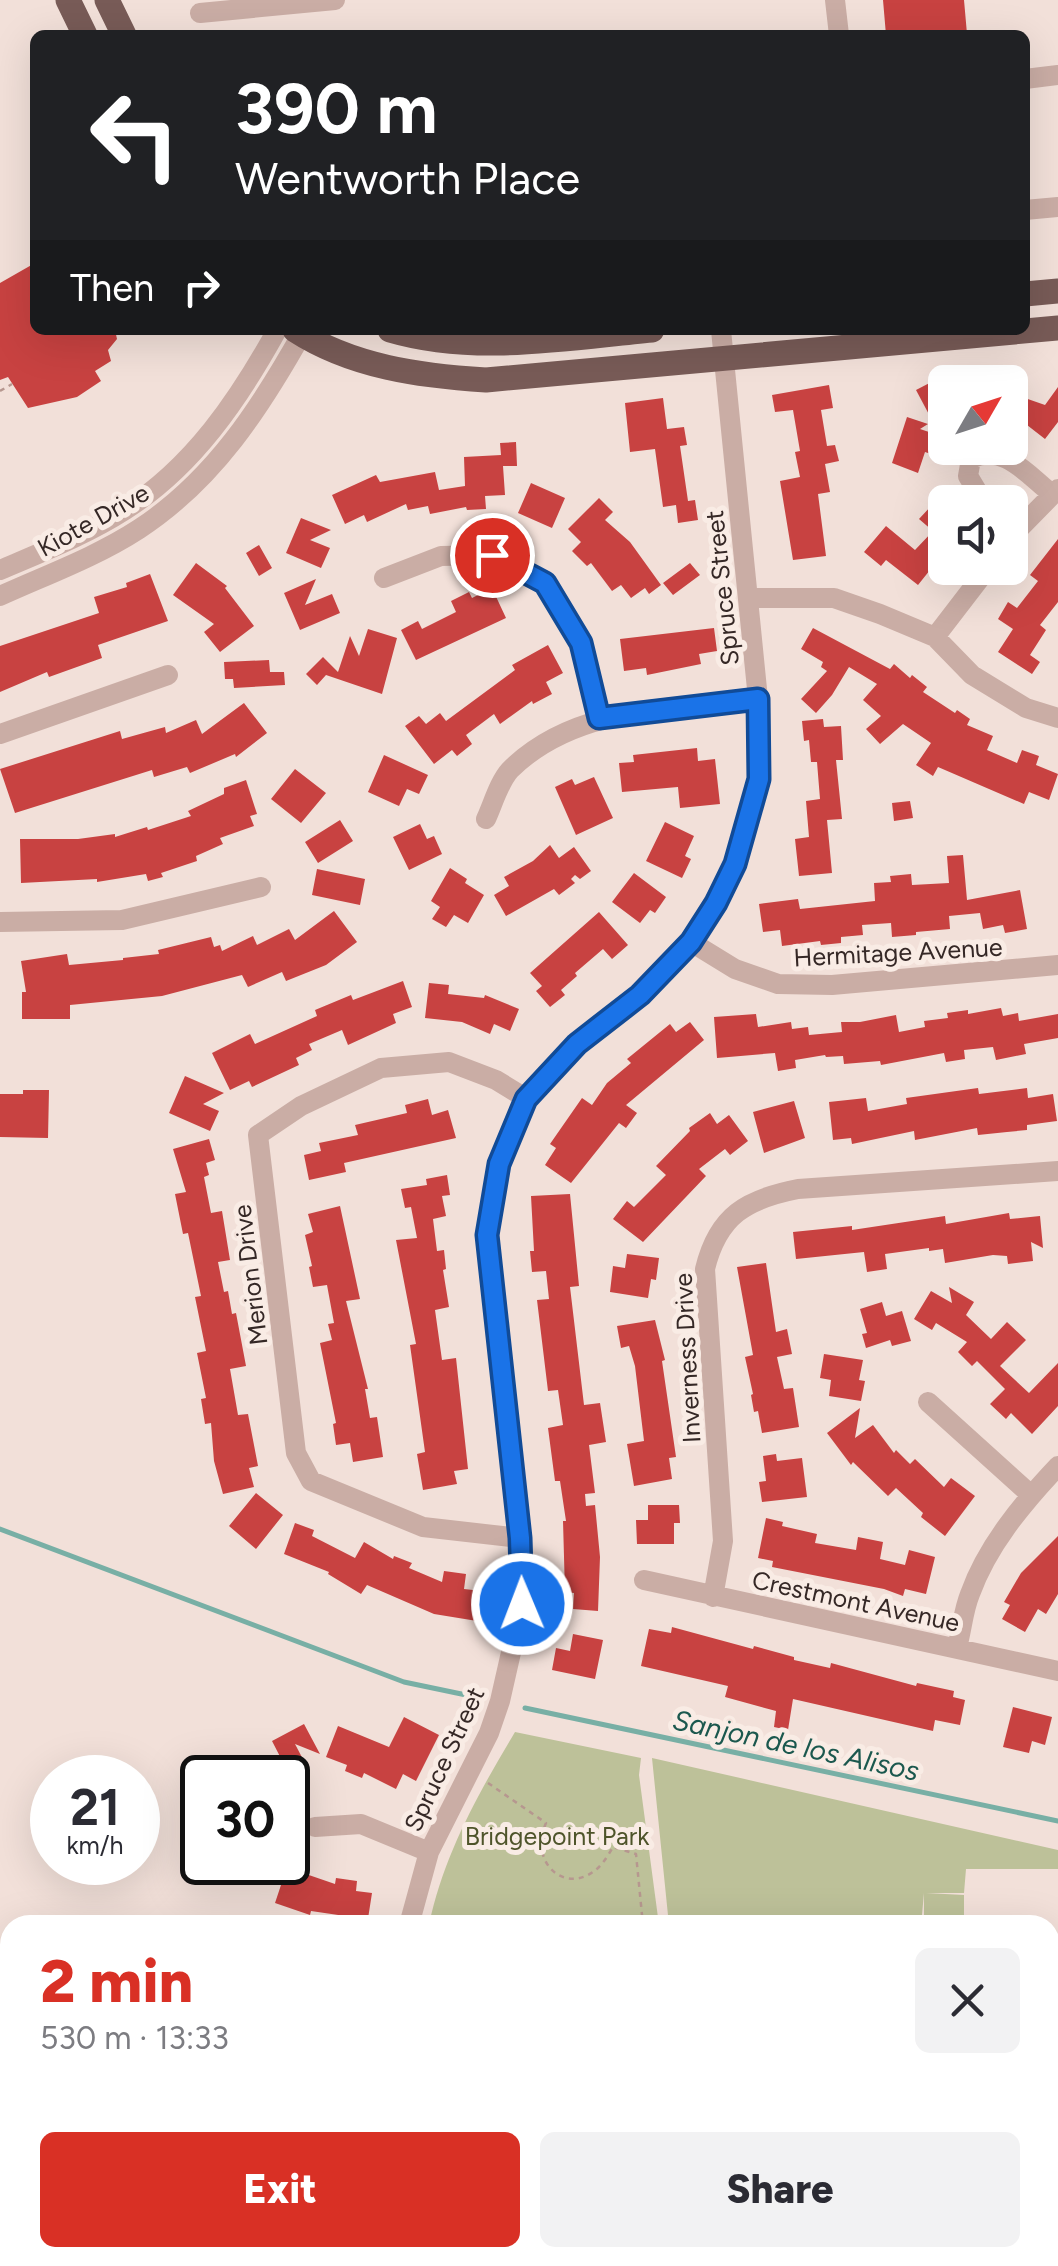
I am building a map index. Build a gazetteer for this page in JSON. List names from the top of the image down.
{
  "streets": {
    "street": [
      "Kiote Drive",
      "Spruce Street",
      "Hermitage Avenue",
      "Merion Drive",
      "Inverness Drive",
      "Crestmont Avenue"
    ]
  },
  "crossings": [
    ["Spruce Street", "Hermitage Avenue"],
    ["Spruce Street", "Merion Drive"],
    ["Inverness Drive", "Crestmont Avenue"]
  ],
  "water": ["Sanjon de los Alisos"],
  "parks": ["Bridgepoint Park"],
  "north": "top right",
  "page": {
    "turn": ["390 m", "Wentworth Place"],
    "then": "Then",
    "speed": "21 km/h",
    "limit": "30",
    "heading": ["2 min", "530 m · 13:33"],
    "buttons": ["Exit", "Share"]
  }
}
